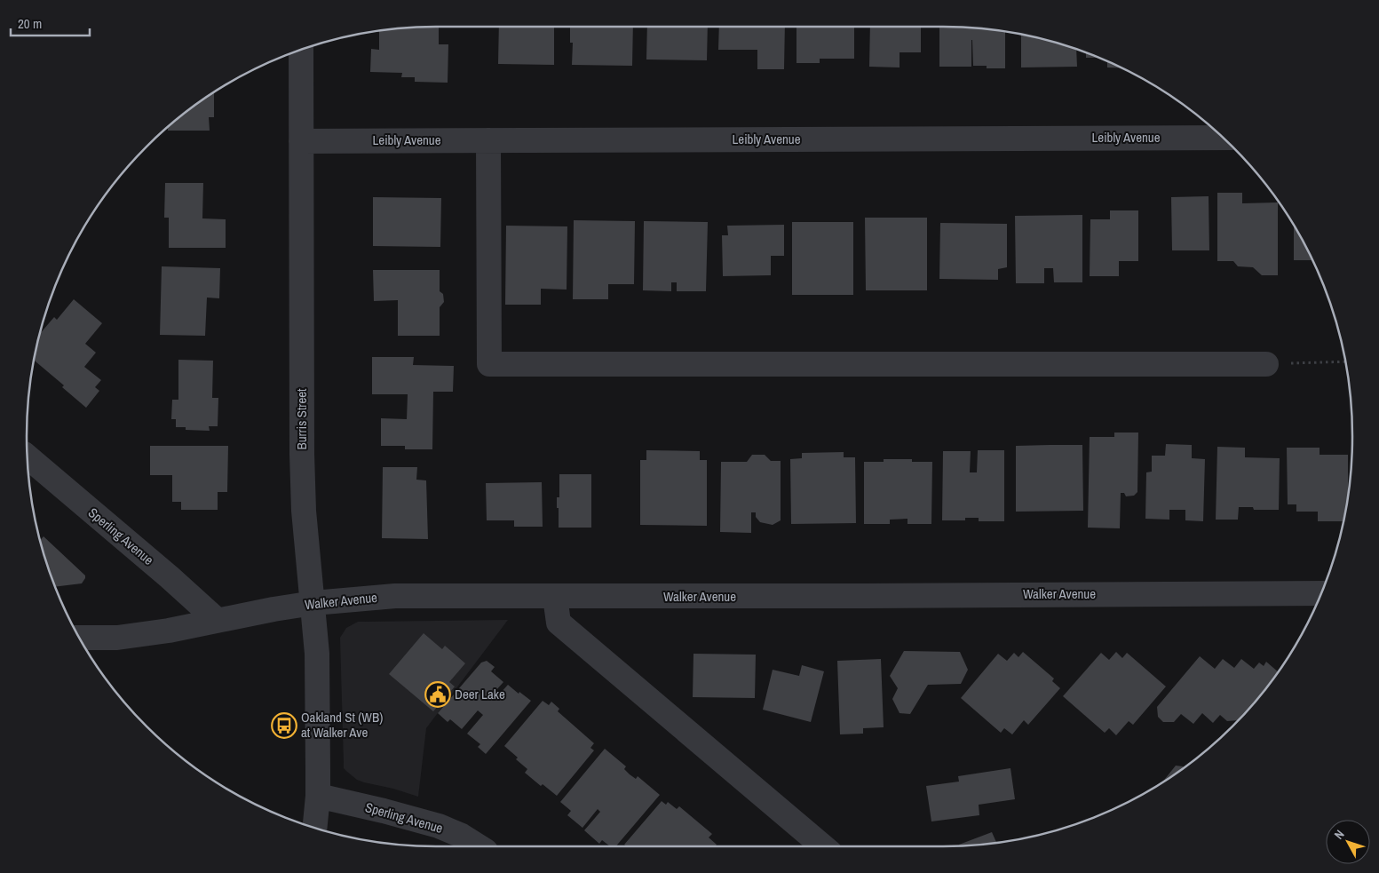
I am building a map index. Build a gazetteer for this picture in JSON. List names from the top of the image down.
{
  "streets": {
    "street": [
      "Leibly Avenue",
      "Burris Street",
      "Sperling Avenue",
      "Walker Avenue"
    ]
  },
  "crossings": [
    ["Leibly Avenue", "Burris Street"],
    ["Burris Street", "Sperling Avenue"],
    ["Burris Street", "Walker Avenue"],
    ["Sperling Avenue", "Walker Avenue"]
  ],
  "places": {
    "public building": ["Deer Lake"],
    "bus stop": ["Oakland St (WB) at Walker Ave"]
  },
  "scale_bar": "20 m",
  "north": "top left"
}
